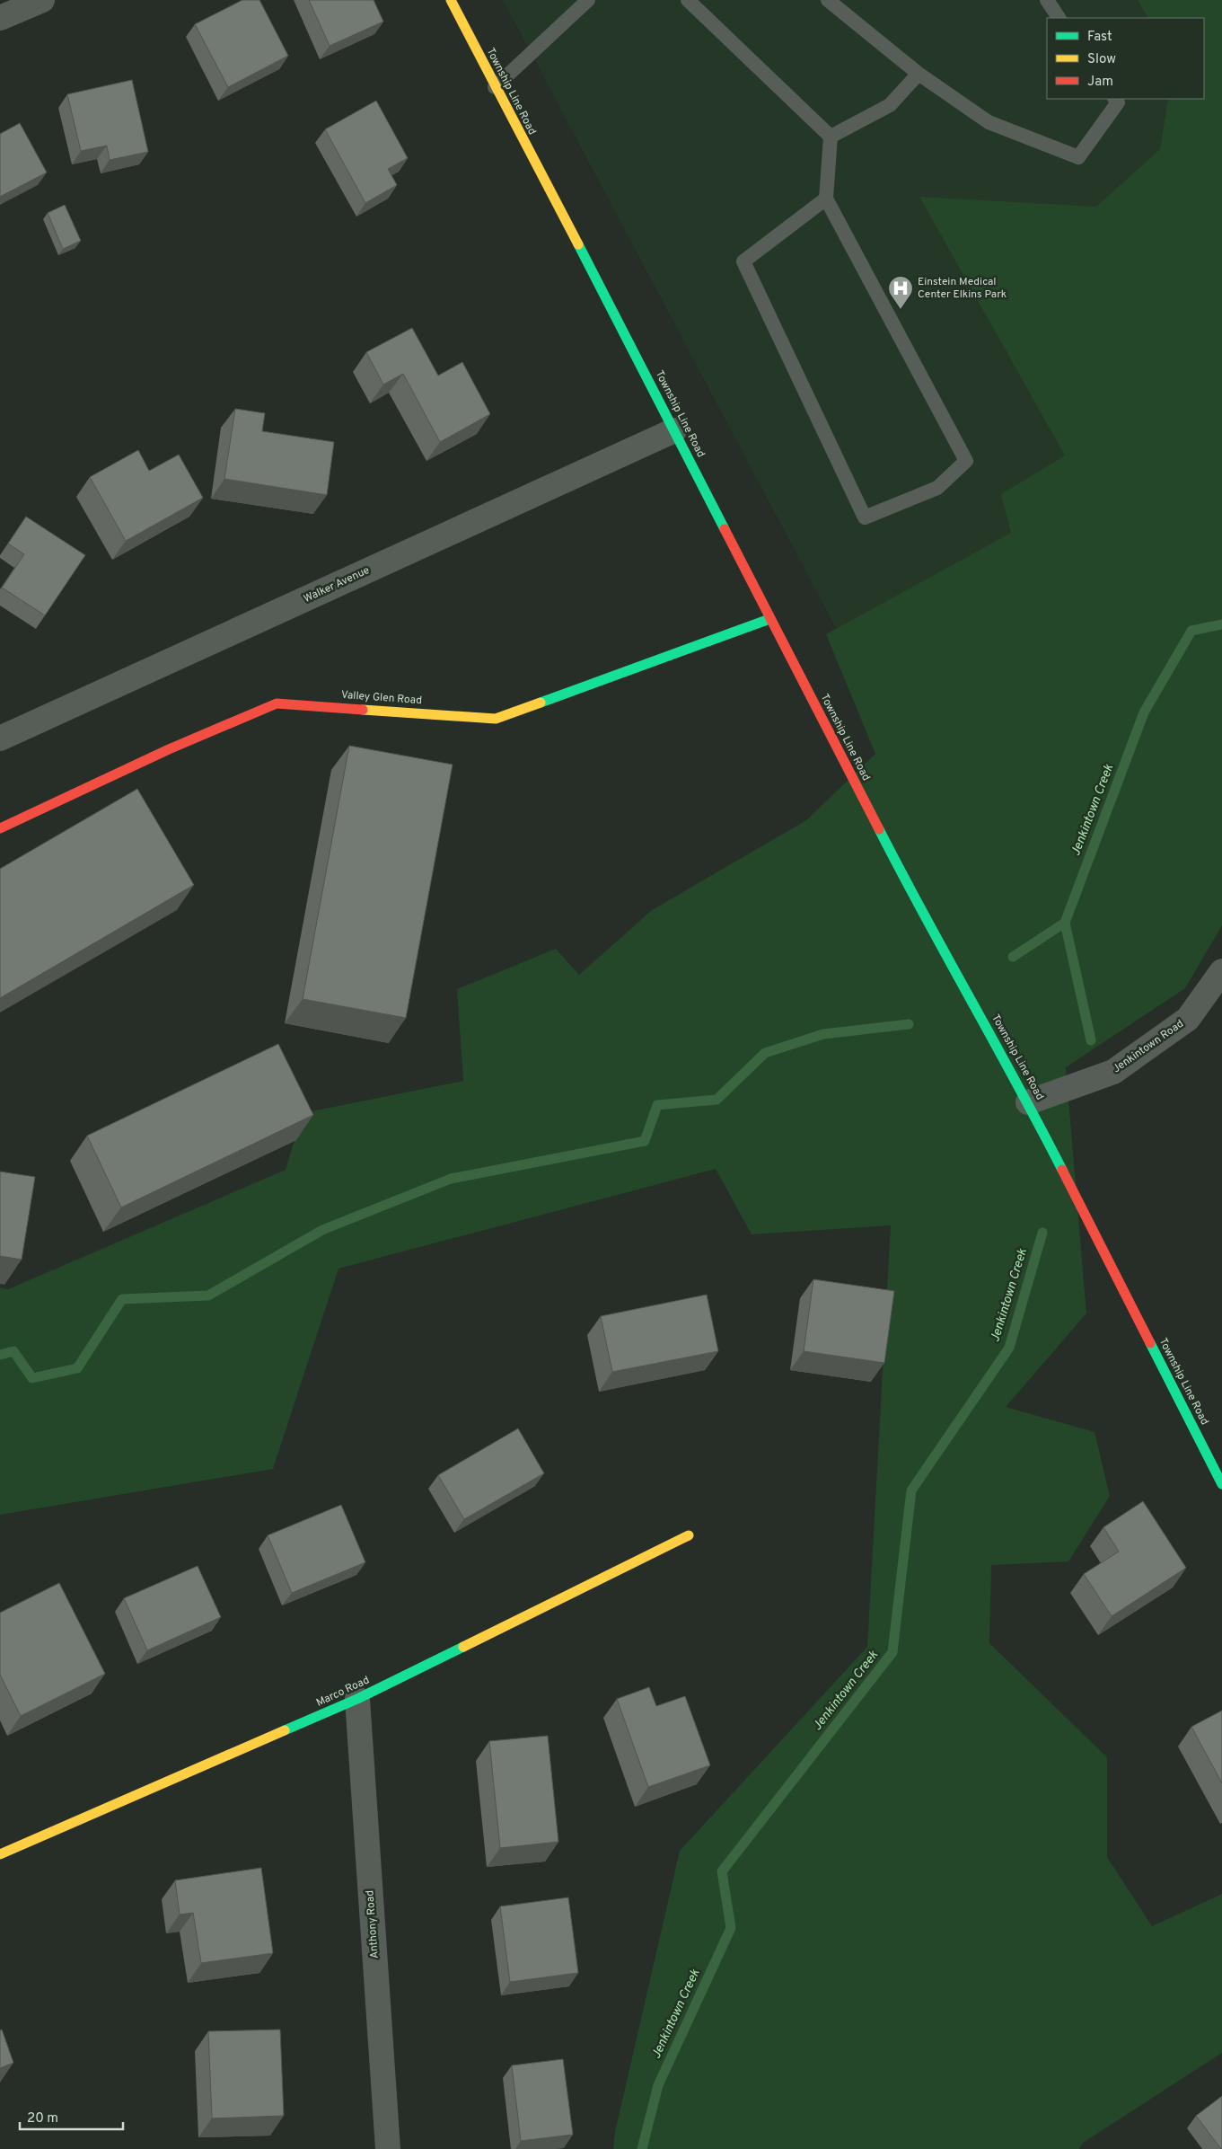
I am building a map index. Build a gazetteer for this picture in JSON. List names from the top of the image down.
{
  "streets": {
    "main road": ["Township Line Road", "Valley Glen Road", "Marco Road"],
    "street": ["Walker Avenue", "Jenkintown Road", "Anthony Road"]
  },
  "crossings": [
    ["Township Line Road", "Walker Avenue"],
    ["Township Line Road", "Valley Glen Road"],
    ["Township Line Road", "Jenkintown Road"],
    ["Marco Road", "Anthony Road"]
  ],
  "water": ["Jenkintown Creek"],
  "places": {
    "hospital": ["Einstein Medical Center Elkins Park"]
  },
  "legend": ["Fast", "Slow", "Jam"],
  "scale_bar": "20 m"
}
